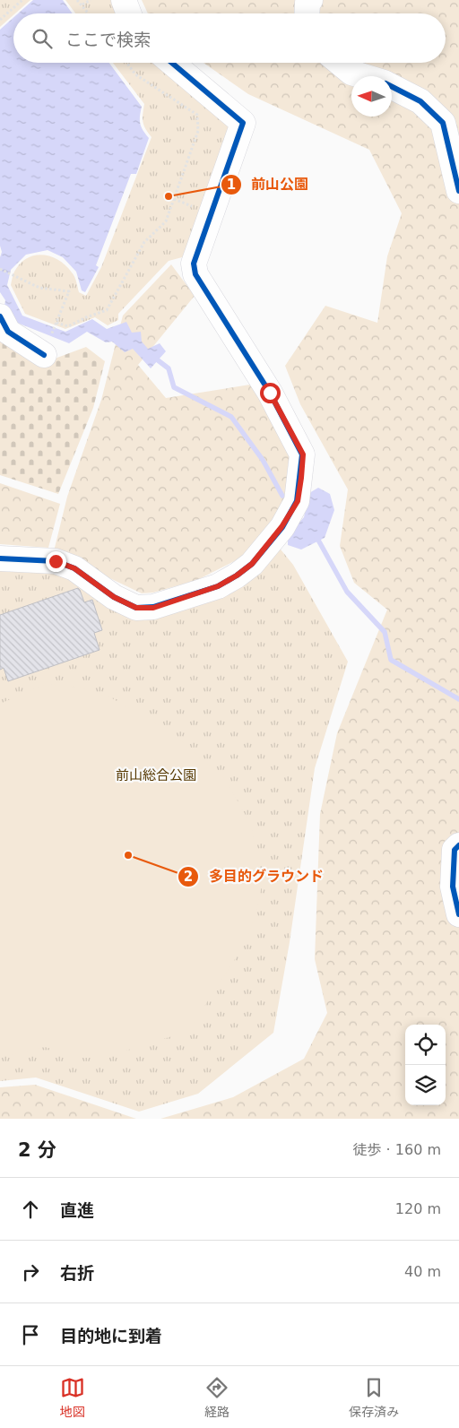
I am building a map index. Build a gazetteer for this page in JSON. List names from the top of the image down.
{
  "parks": ["前山総合公園"],
  "places": ["前山公園", "多目的グラウンド"],
  "north": "left",
  "page": {
    "search": "ここで検索",
    "heading": ["2 分", "徒歩 · 160 m"],
    "list": [
      ["直進", "120 m"],
      ["右折", "40 m"],
      "目的地に到着"
    ],
    "nav": ["地図", "経路", "保存済み"]
  }
}
